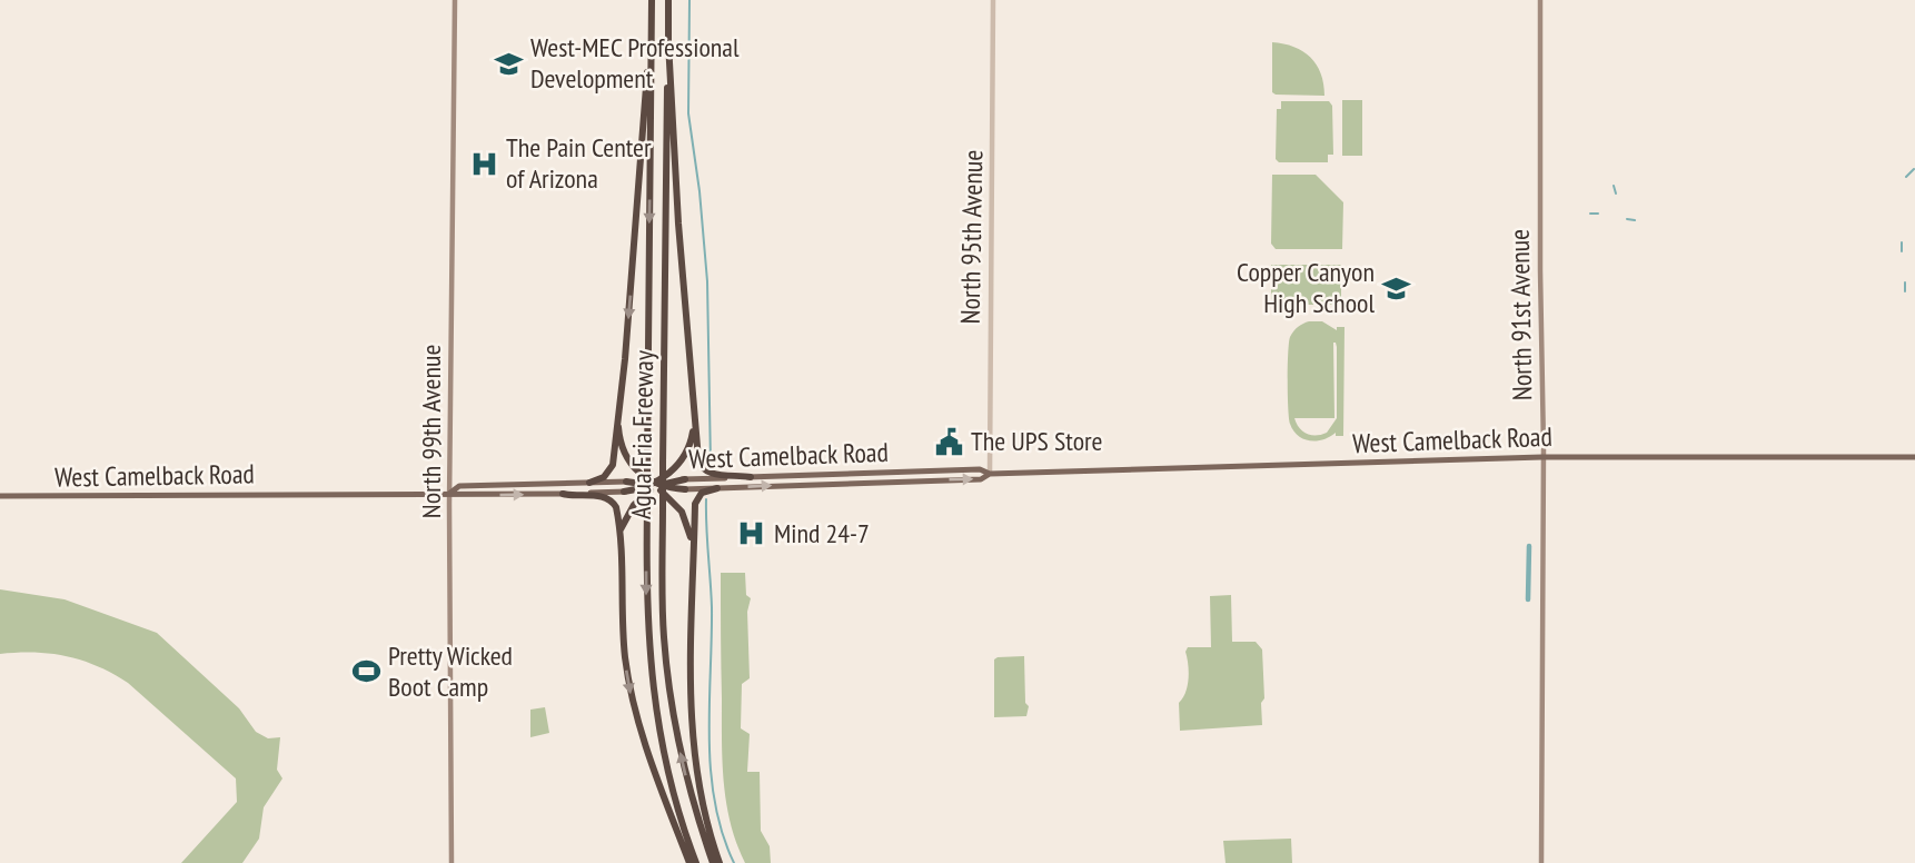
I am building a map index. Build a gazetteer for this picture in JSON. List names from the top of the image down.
{
  "streets": {
    "highway": ["Agua Fria Freeway"],
    "main road": ["North 91st Avenue", "North 99th Avenue", "West Camelback Road"],
    "street": ["North 95th Avenue"]
  },
  "crossings": [
    ["North 95th Avenue", "West Camelback Road"],
    ["North 91st Avenue", "West Camelback Road"],
    ["North 99th Avenue", "West Camelback Road"]
  ],
  "places": {
    "school or university": ["West-MEC Professional Development", "Copper Canyon High School"],
    "hospital": ["The Pain Center of Arizona", "Mind 24-7"],
    "public building": ["The UPS Store"],
    "sports": ["Pretty Wicked Boot Camp"]
  }
}
